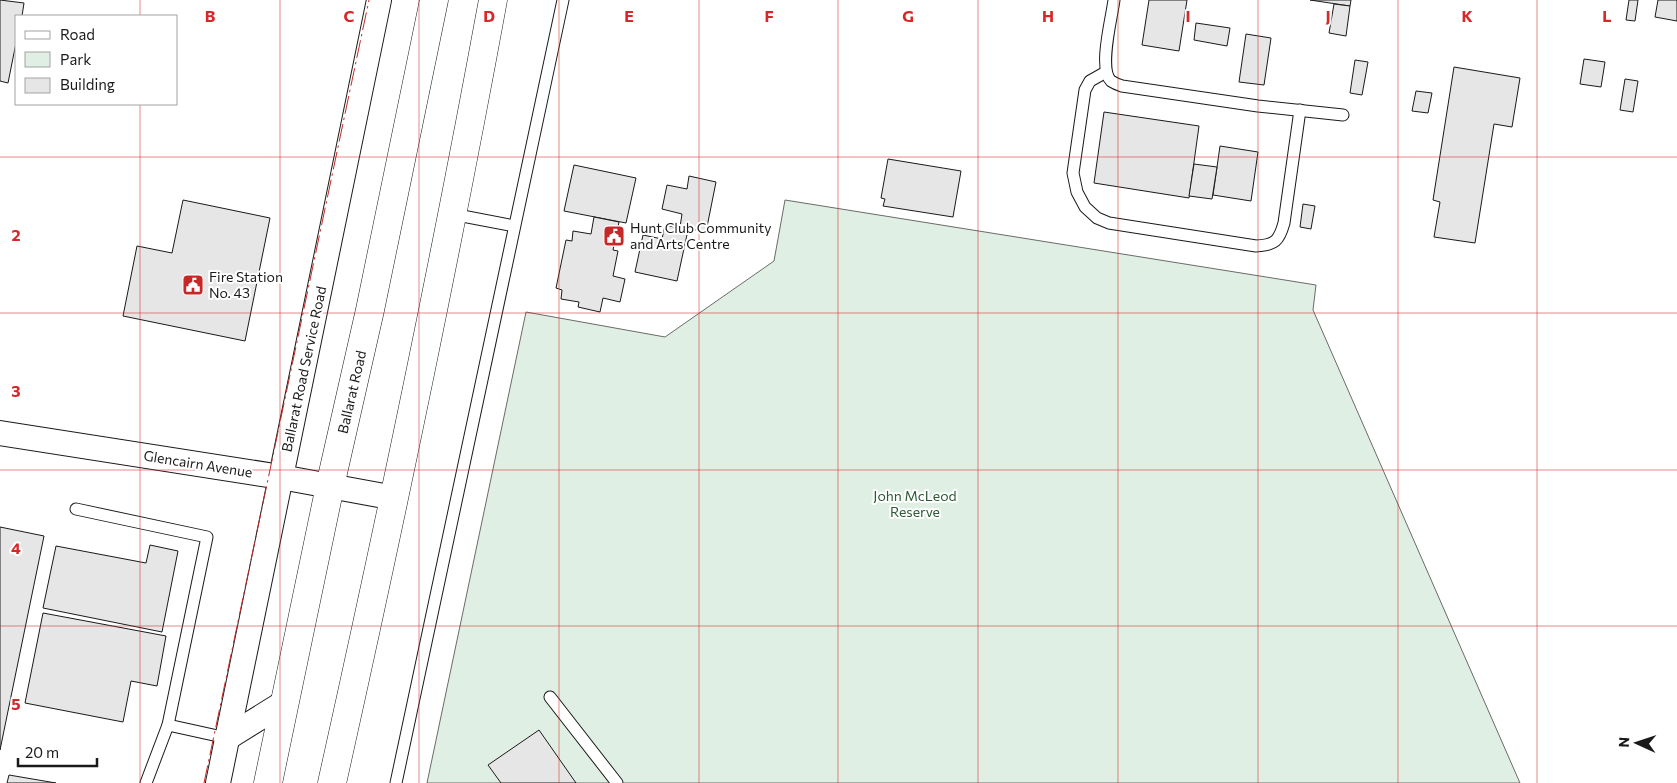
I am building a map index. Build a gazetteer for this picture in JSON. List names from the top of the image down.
{
  "streets": {
    "highway": ["Ballarat Road"],
    "street": ["Ballarat Road Service Road", "Glencairn Avenue"]
  },
  "crossings": [
    ["Ballarat Road Service Road", "Glencairn Avenue"],
    ["Ballarat Road", "Glencairn Avenue"]
  ],
  "parks": ["John McLeod Reserve"],
  "places": {
    "public building": ["Hunt Club Community and Arts Centre", "Fire Station No. 43"]
  },
  "legend": ["Road", "Park", "Building"],
  "scale_bar": "20 m",
  "north": "left",
  "grid": {
    "columns": [
      "B",
      "C",
      "D",
      "E",
      "F",
      "G",
      "H",
      "I",
      "J",
      "K",
      "L"
    ],
    "rows": [
      "2",
      "3",
      "4",
      "5"
    ]
  }
}
